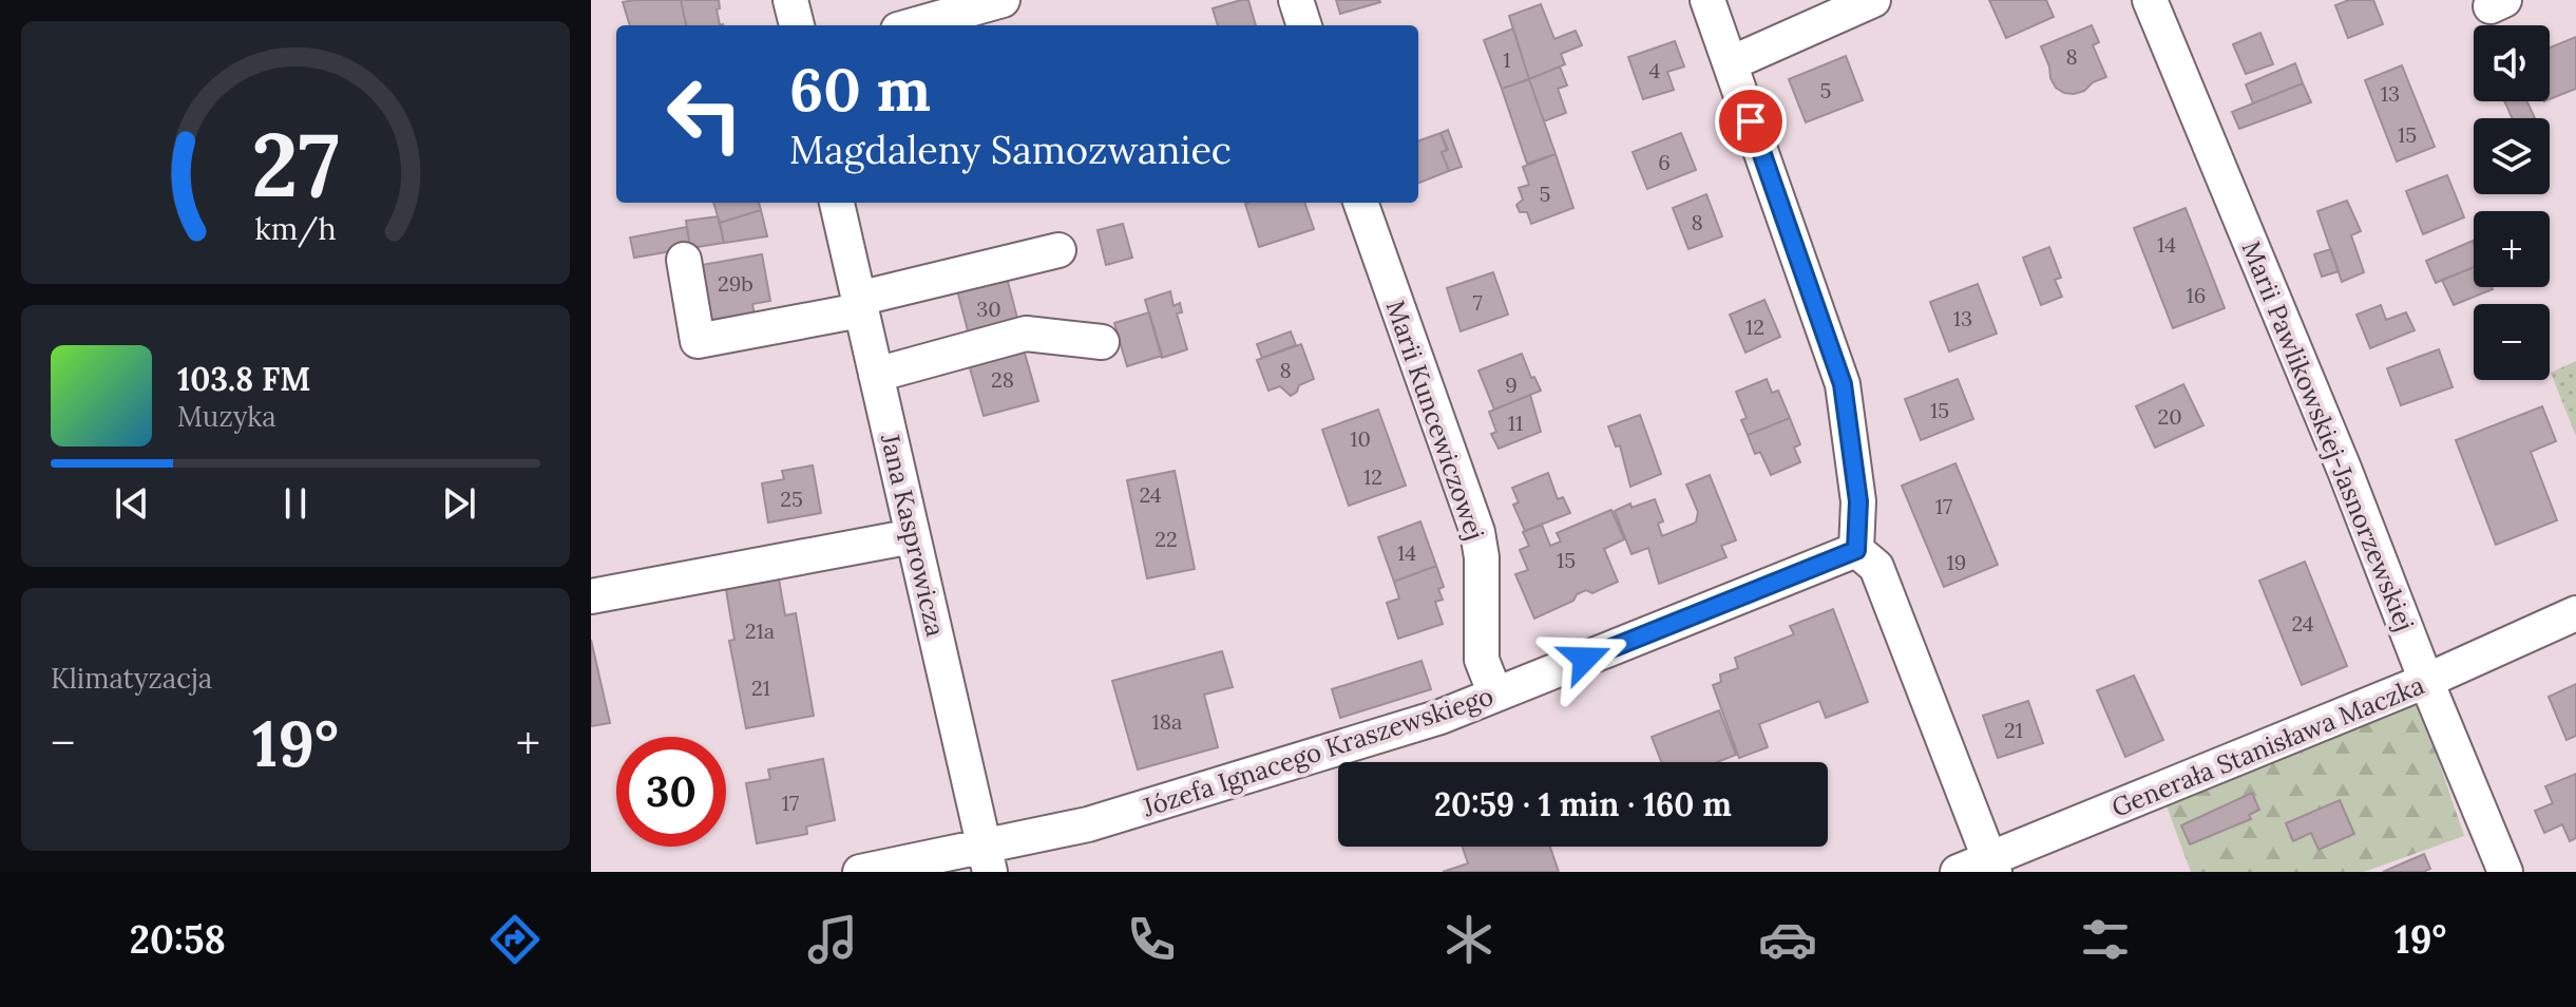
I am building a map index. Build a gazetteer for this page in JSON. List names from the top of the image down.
{
  "streets": {
    "street": [
      "Marii Kuncewiczowej",
      "Marii Pawlikowskiej-Jasnorzewskiej",
      "Jana Kasprowicza",
      "Generała Stanisława Maczka",
      "Józefa Ignacego Kraszewskiego"
    ]
  },
  "crossings": [
    ["Marii Kuncewiczowej", "Józefa Ignacego Kraszewskiego"],
    ["Marii Pawlikowskiej-Jasnorzewskiej", "Generała Stanisława Maczka"],
    ["Jana Kasprowicza", "Józefa Ignacego Kraszewskiego"]
  ],
  "house_numbers": [
    "8",
    "1",
    "4",
    "5",
    "13",
    "15",
    "6",
    "5",
    "8",
    "14",
    "29b",
    "16",
    "7",
    "30",
    "13",
    "12",
    "8",
    "28",
    "9",
    "15",
    "20",
    "11",
    "10",
    "12",
    "24",
    "25",
    "17",
    "22",
    "14",
    "15",
    "19",
    "24",
    "21a",
    "21",
    "18a",
    "21",
    "17"
  ],
  "page": {
    "map_buttons": ["+", "−"],
    "turn": ["60 m", "Magdaleny Samozwaniec"],
    "song": ["103.8 FM", "Muzyka"],
    "tile": "Klimatyzacja",
    "heat": ["−", "19°", "+"],
    "limit": "30",
    "trip": "20:59 · 1 min · 160 m",
    "tabs": ["20:58", "19°"],
    "gauge": ["27", "km/h"]
  }
}
